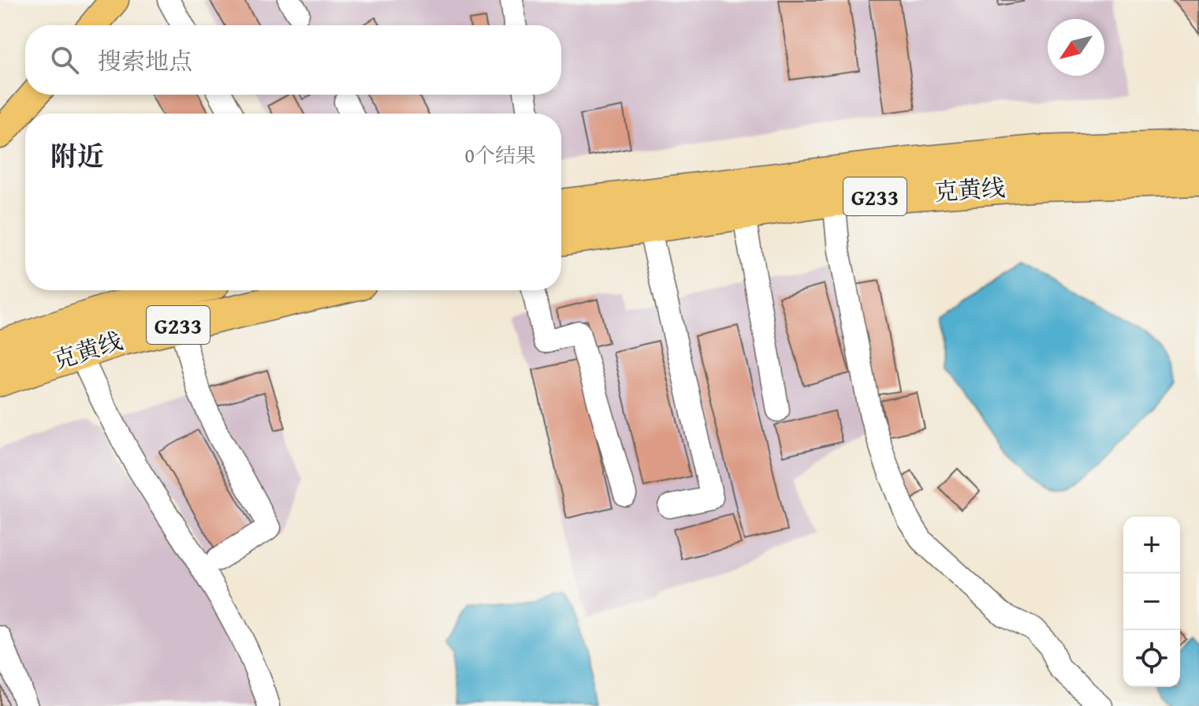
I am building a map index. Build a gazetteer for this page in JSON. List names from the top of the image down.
{
  "streets": {
    "highway": ["克黄线", "G233"]
  },
  "north": "bottom left",
  "page": {
    "search": "搜索地点",
    "heading": ["附近", "0个结果"],
    "map_buttons": ["+", "−"]
  }
}
